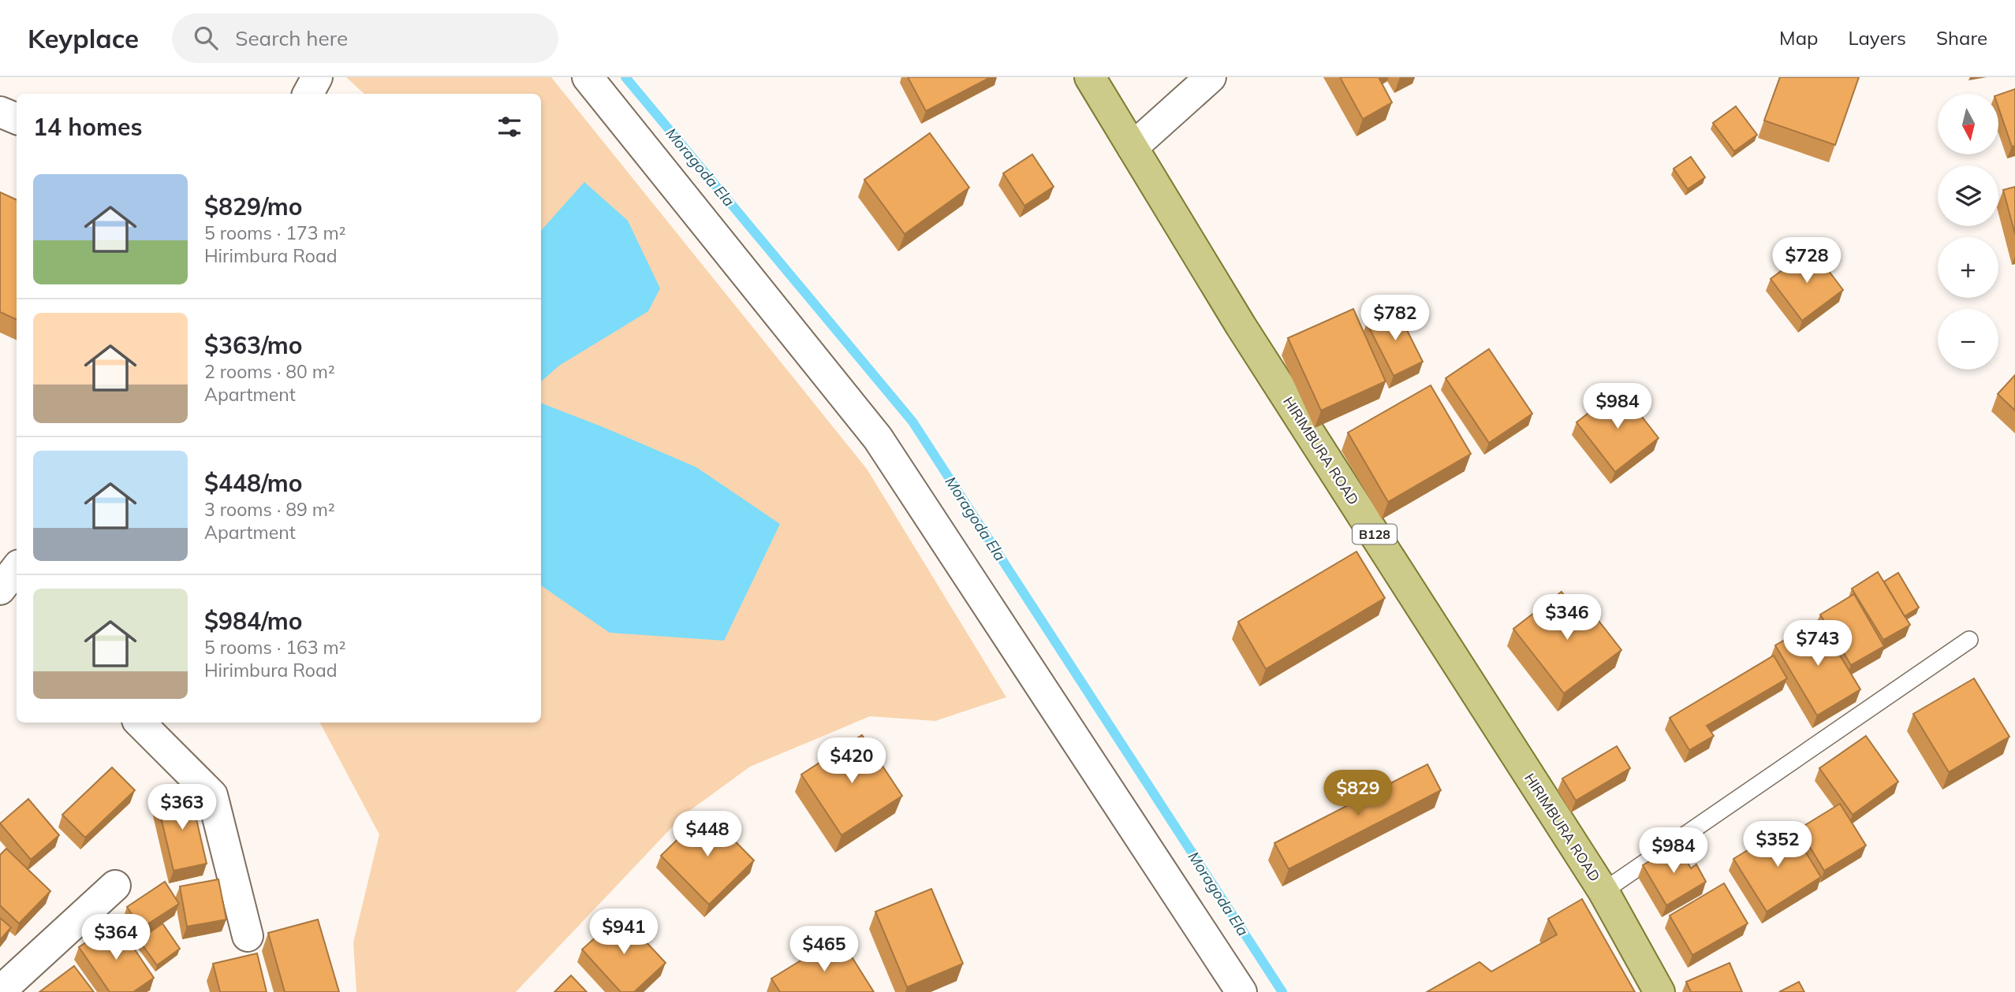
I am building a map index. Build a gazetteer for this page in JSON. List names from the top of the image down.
{
  "streets": {
    "main road": ["HIRIMBURA ROAD", "B128"]
  },
  "water": ["Moragoda Ela"],
  "north": "bottom",
  "page": {
    "header": "Keyplace",
    "search": "Search here",
    "nav": ["Map", "Layers", "Share"],
    "map_buttons": ["+", "−"],
    "heading": "14 homes",
    "list": [
      {
        "name": "$829/mo",
        "note": "5 rooms · 173 m² · Hirimbura Road"
      },
      {
        "name": "$363/mo",
        "note": "2 rooms · 80 m² · Apartment"
      },
      {
        "name": "$448/mo",
        "note": "3 rooms · 89 m² · Apartment"
      },
      {
        "name": "$984/mo",
        "note": "5 rooms · 163 m² · Hirimbura Road"
      }
    ],
    "price": [
      "$728",
      "$782",
      "$984",
      "$346",
      "$743",
      "$420",
      "$829",
      "$363",
      "$448",
      "$352",
      "$984",
      "$941",
      "$364",
      "$465"
    ]
  }
}
